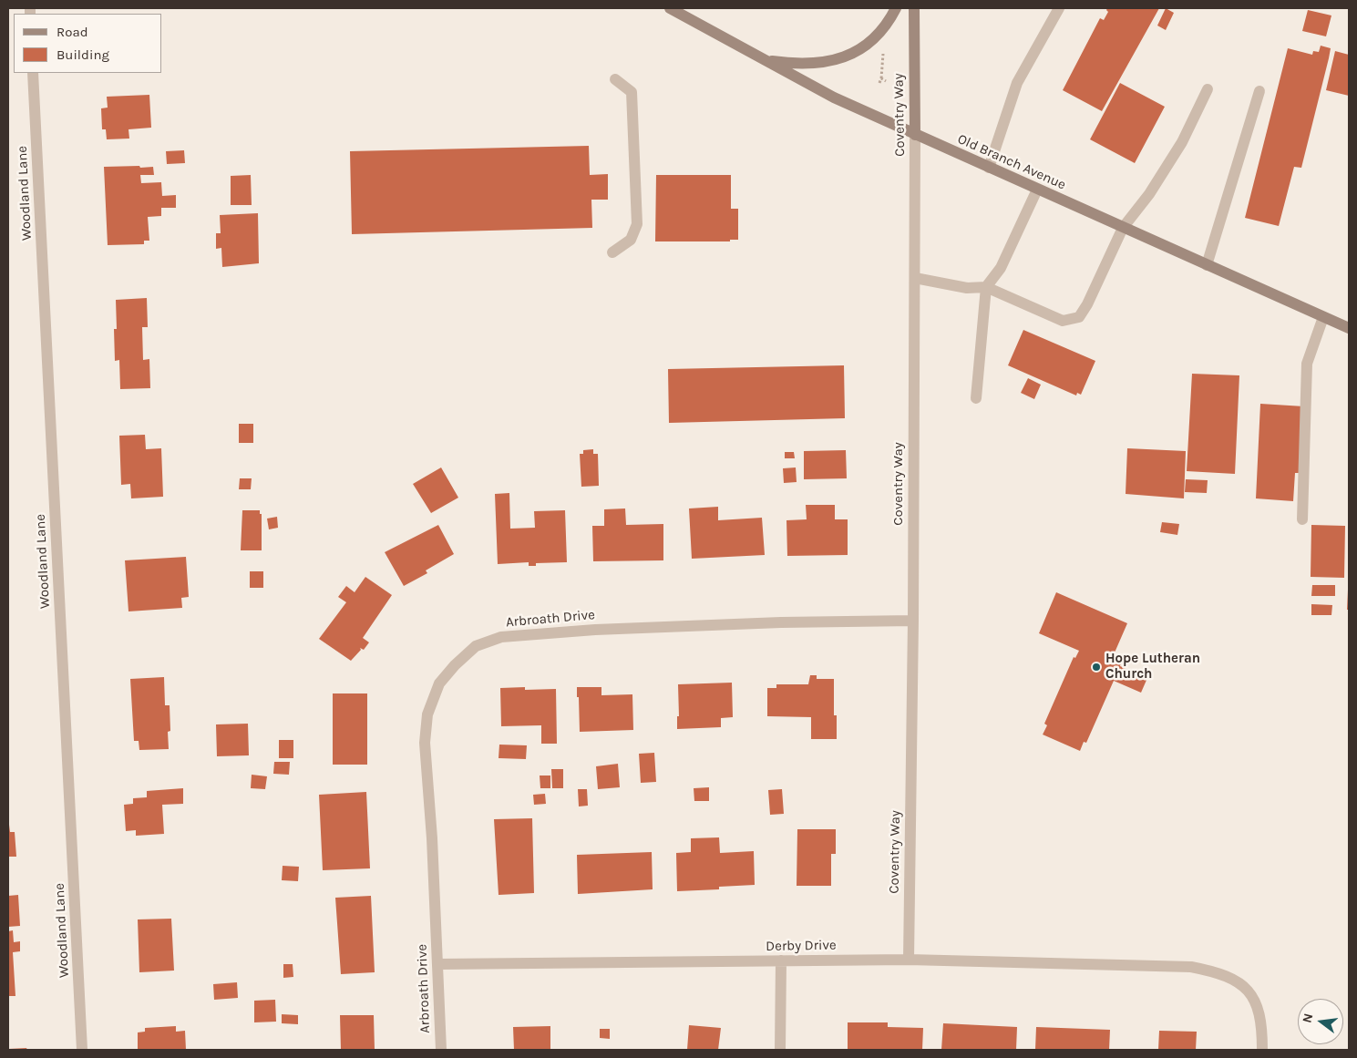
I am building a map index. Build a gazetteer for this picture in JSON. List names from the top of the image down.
{
  "streets": {
    "main road": ["Coventry Way", "Old Branch Avenue"],
    "street": ["Woodland Lane", "Arbroath Drive", "Derby Drive"]
  },
  "crossings": [
    ["Coventry Way", "Old Branch Avenue"],
    ["Coventry Way", "Arbroath Drive"],
    ["Coventry Way", "Derby Drive"],
    ["Arbroath Drive", "Derby Drive"]
  ],
  "places": ["Hope Lutheran Church"],
  "legend": ["Road", "Building"],
  "north": "left"
}
